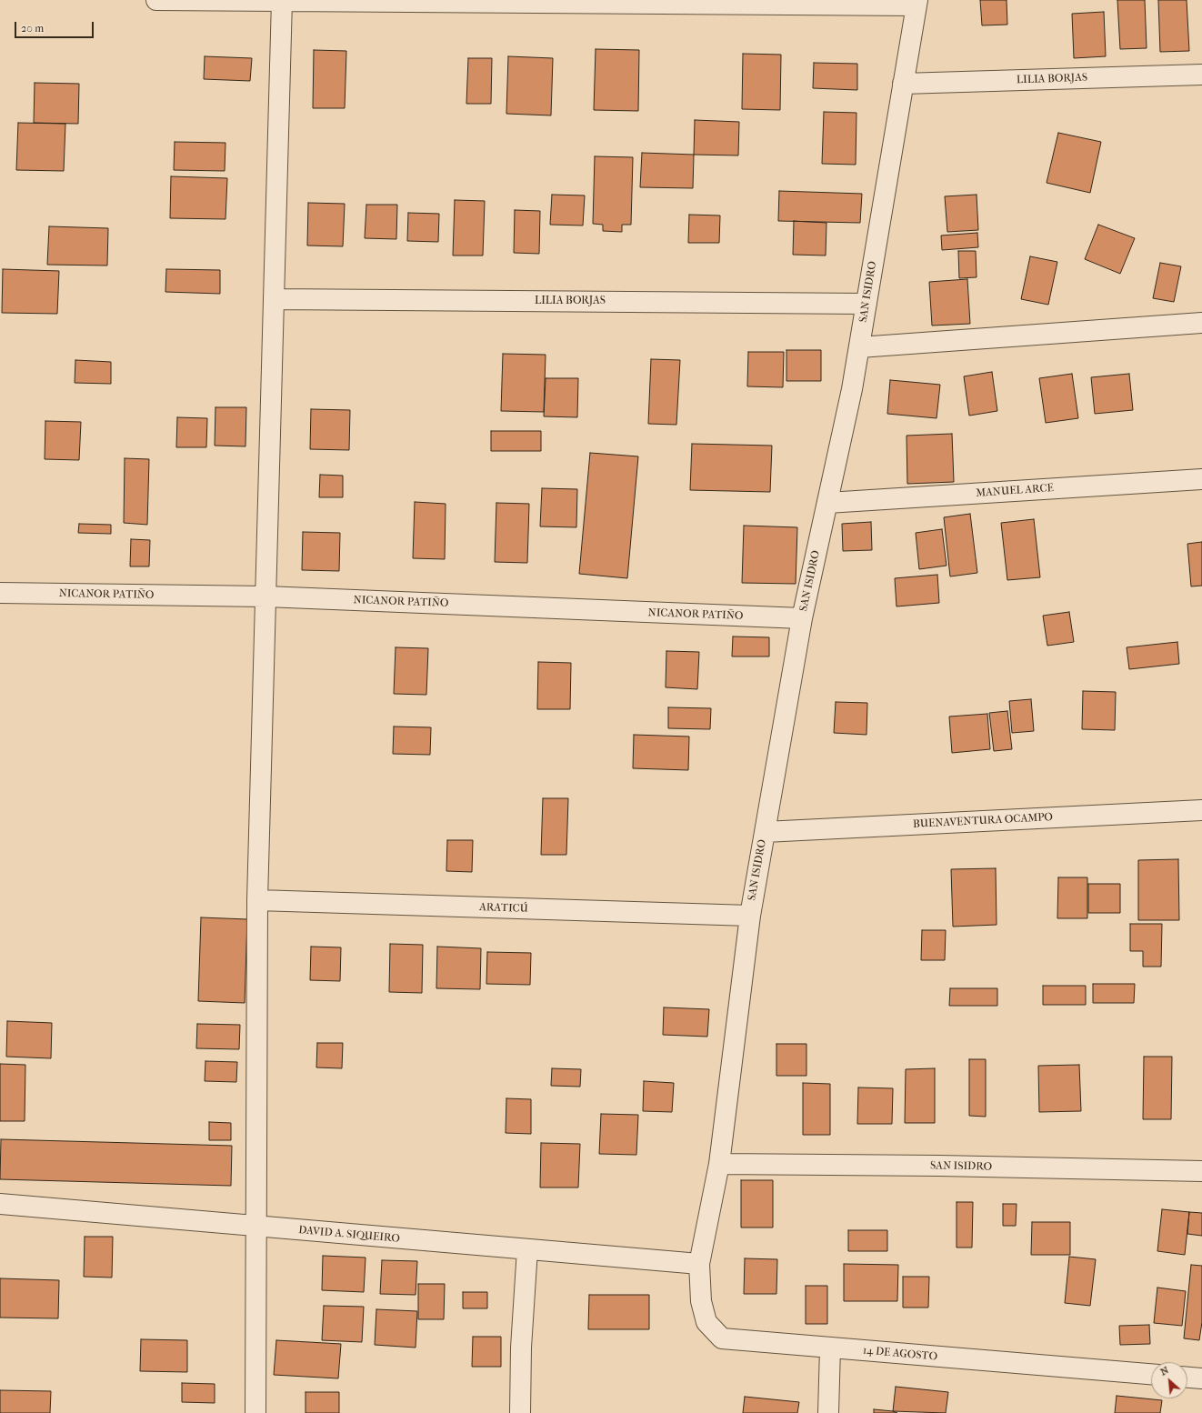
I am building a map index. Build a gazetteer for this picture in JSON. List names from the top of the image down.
{
  "streets": {
    "street": [
      "LILIA BORJAS",
      "SAN ISIDRO",
      "MANUEL ARCE",
      "NICANOR PATIÑO",
      "BUENAVENTURA OCAMPO",
      "ARATICÚ",
      "DAVID A. SIQUEIRO",
      "14 DE AGOSTO"
    ]
  },
  "crossings": [
    ["LILIA BORJAS", "SAN ISIDRO"],
    ["SAN ISIDRO", "MANUEL ARCE"],
    ["SAN ISIDRO", "NICANOR PATIÑO"],
    ["SAN ISIDRO", "BUENAVENTURA OCAMPO"],
    ["SAN ISIDRO", "ARATICÚ"],
    ["SAN ISIDRO", "DAVID A. SIQUEIRO"],
    ["SAN ISIDRO", "14 DE AGOSTO"],
    ["DAVID A. SIQUEIRO", "14 DE AGOSTO"]
  ],
  "scale_bar": "20 m",
  "north": "top left"
}
